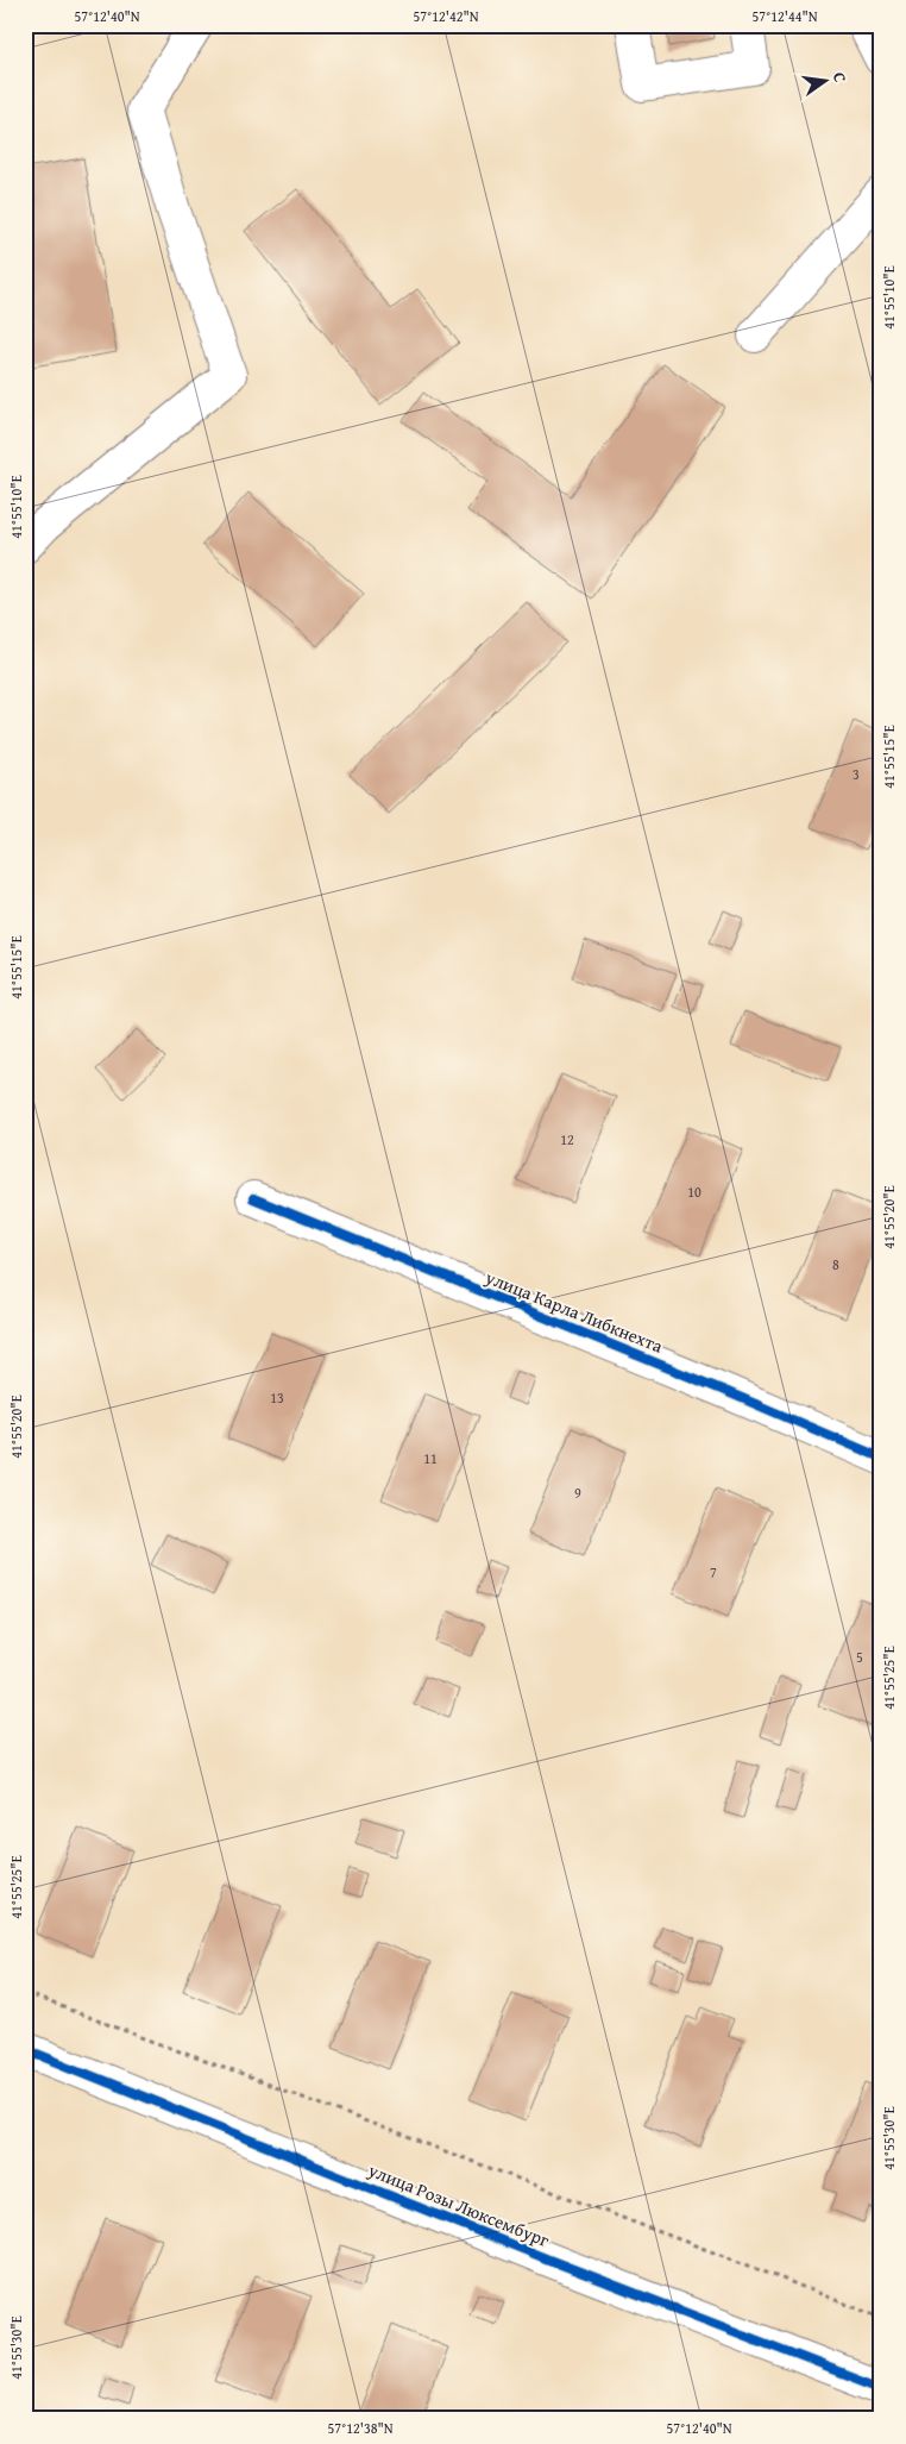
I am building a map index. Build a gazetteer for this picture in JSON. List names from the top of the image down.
{
  "streets": {
    "street": ["улица Карла Либкнехта", "улица Розы Люксембург"]
  },
  "house_numbers": [
    "3",
    "12",
    "10",
    "8",
    "13",
    "11",
    "9",
    "7",
    "5"
  ],
  "north": "right",
  "coordinates": [
    "57°12'40\"N",
    "57°12'42\"N",
    "57°12'44\"N",
    "41°55'10\"E",
    "41°55'15\"E",
    "41°55'20\"E",
    "41°55'25\"E",
    "41°55'30\"E",
    "57°12'38\"N"
  ]
}
